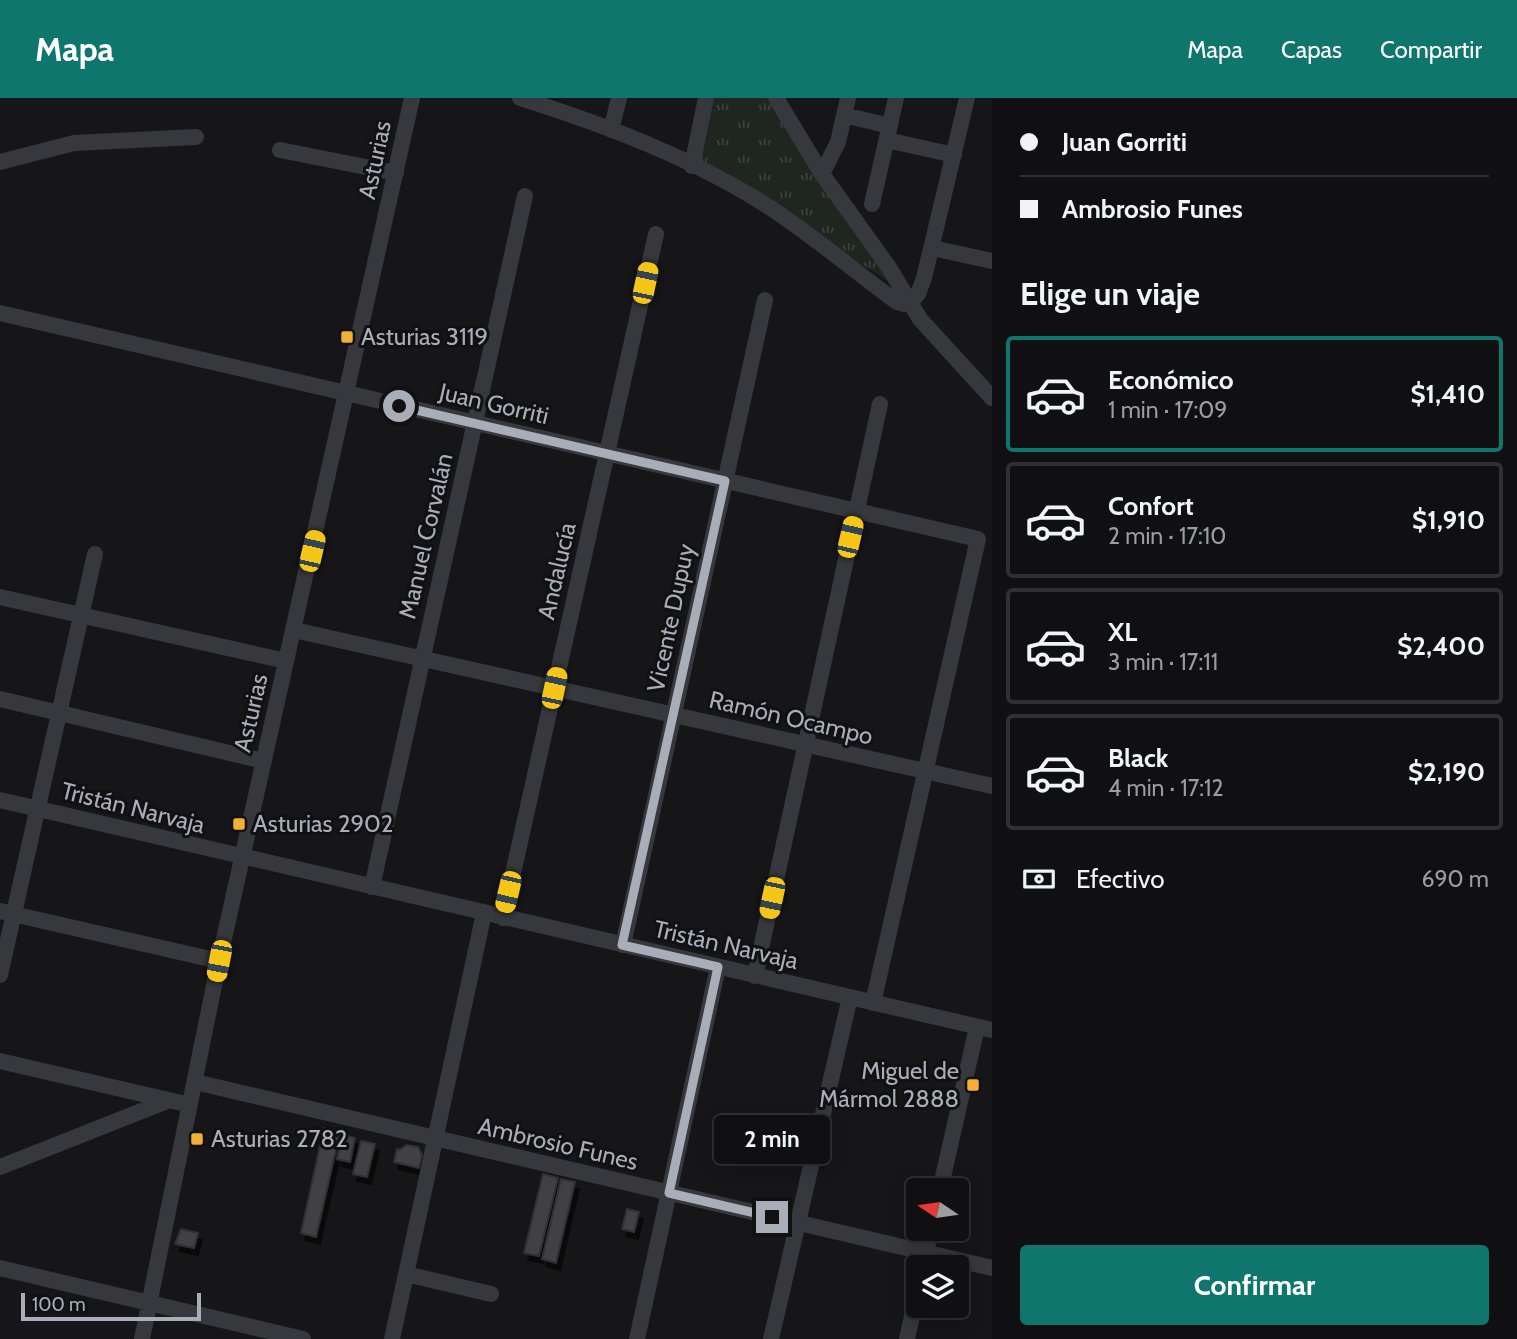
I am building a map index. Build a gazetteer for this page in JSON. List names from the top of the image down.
{
  "streets": {
    "street": [
      "Asturias",
      "Juan Gorriti",
      "Manuel Corvalán",
      "Andalucía",
      "Vicente Dupuy",
      "Ramón Ocampo",
      "Tristán Narvaja",
      "Ambrosio Funes"
    ]
  },
  "crossings": [
    ["Asturias", "Juan Gorriti"],
    ["Asturias", "Ramón Ocampo"],
    ["Asturias", "Tristán Narvaja"],
    ["Asturias", "Ambrosio Funes"],
    ["Juan Gorriti", "Manuel Corvalán"],
    ["Juan Gorriti", "Andalucía"],
    ["Juan Gorriti", "Vicente Dupuy"],
    ["Juan Gorriti", "Ramón Ocampo"],
    ["Manuel Corvalán", "Ramón Ocampo"],
    ["Manuel Corvalán", "Tristán Narvaja"],
    ["Andalucía", "Ramón Ocampo"],
    ["Andalucía", "Tristán Narvaja"],
    ["Vicente Dupuy", "Ramón Ocampo"],
    ["Vicente Dupuy", "Tristán Narvaja"]
  ],
  "places": {
    "transit": [
      "Asturias 3119",
      "Asturias 2902",
      "Miguel de Mármol 2888",
      "Asturias 2782"
    ]
  },
  "scale_bar": "100 m",
  "north": "left",
  "page": {
    "header": "Mapa",
    "nav": ["Mapa", "Capas", "Compartir"],
    "banner": ["Juan Gorriti", "Ambrosio Funes"],
    "heading": "Elige un viaje",
    "list": [
      {
        "name": "Económico",
        "note": "1 min · 17:09",
        "value": "$1,410"
      },
      {
        "name": "Confort",
        "note": "2 min · 17:10",
        "value": "$1,910"
      },
      {
        "name": "XL",
        "note": "3 min · 17:11",
        "value": "$2,400"
      },
      {
        "name": "Black",
        "note": "4 min · 17:12",
        "value": "$2,190"
      }
    ],
    "pay": ["Efectivo", "690 m"],
    "bubble": "2 min",
    "buttons": "Confirmar",
    "scale": "100 m"
  }
}
